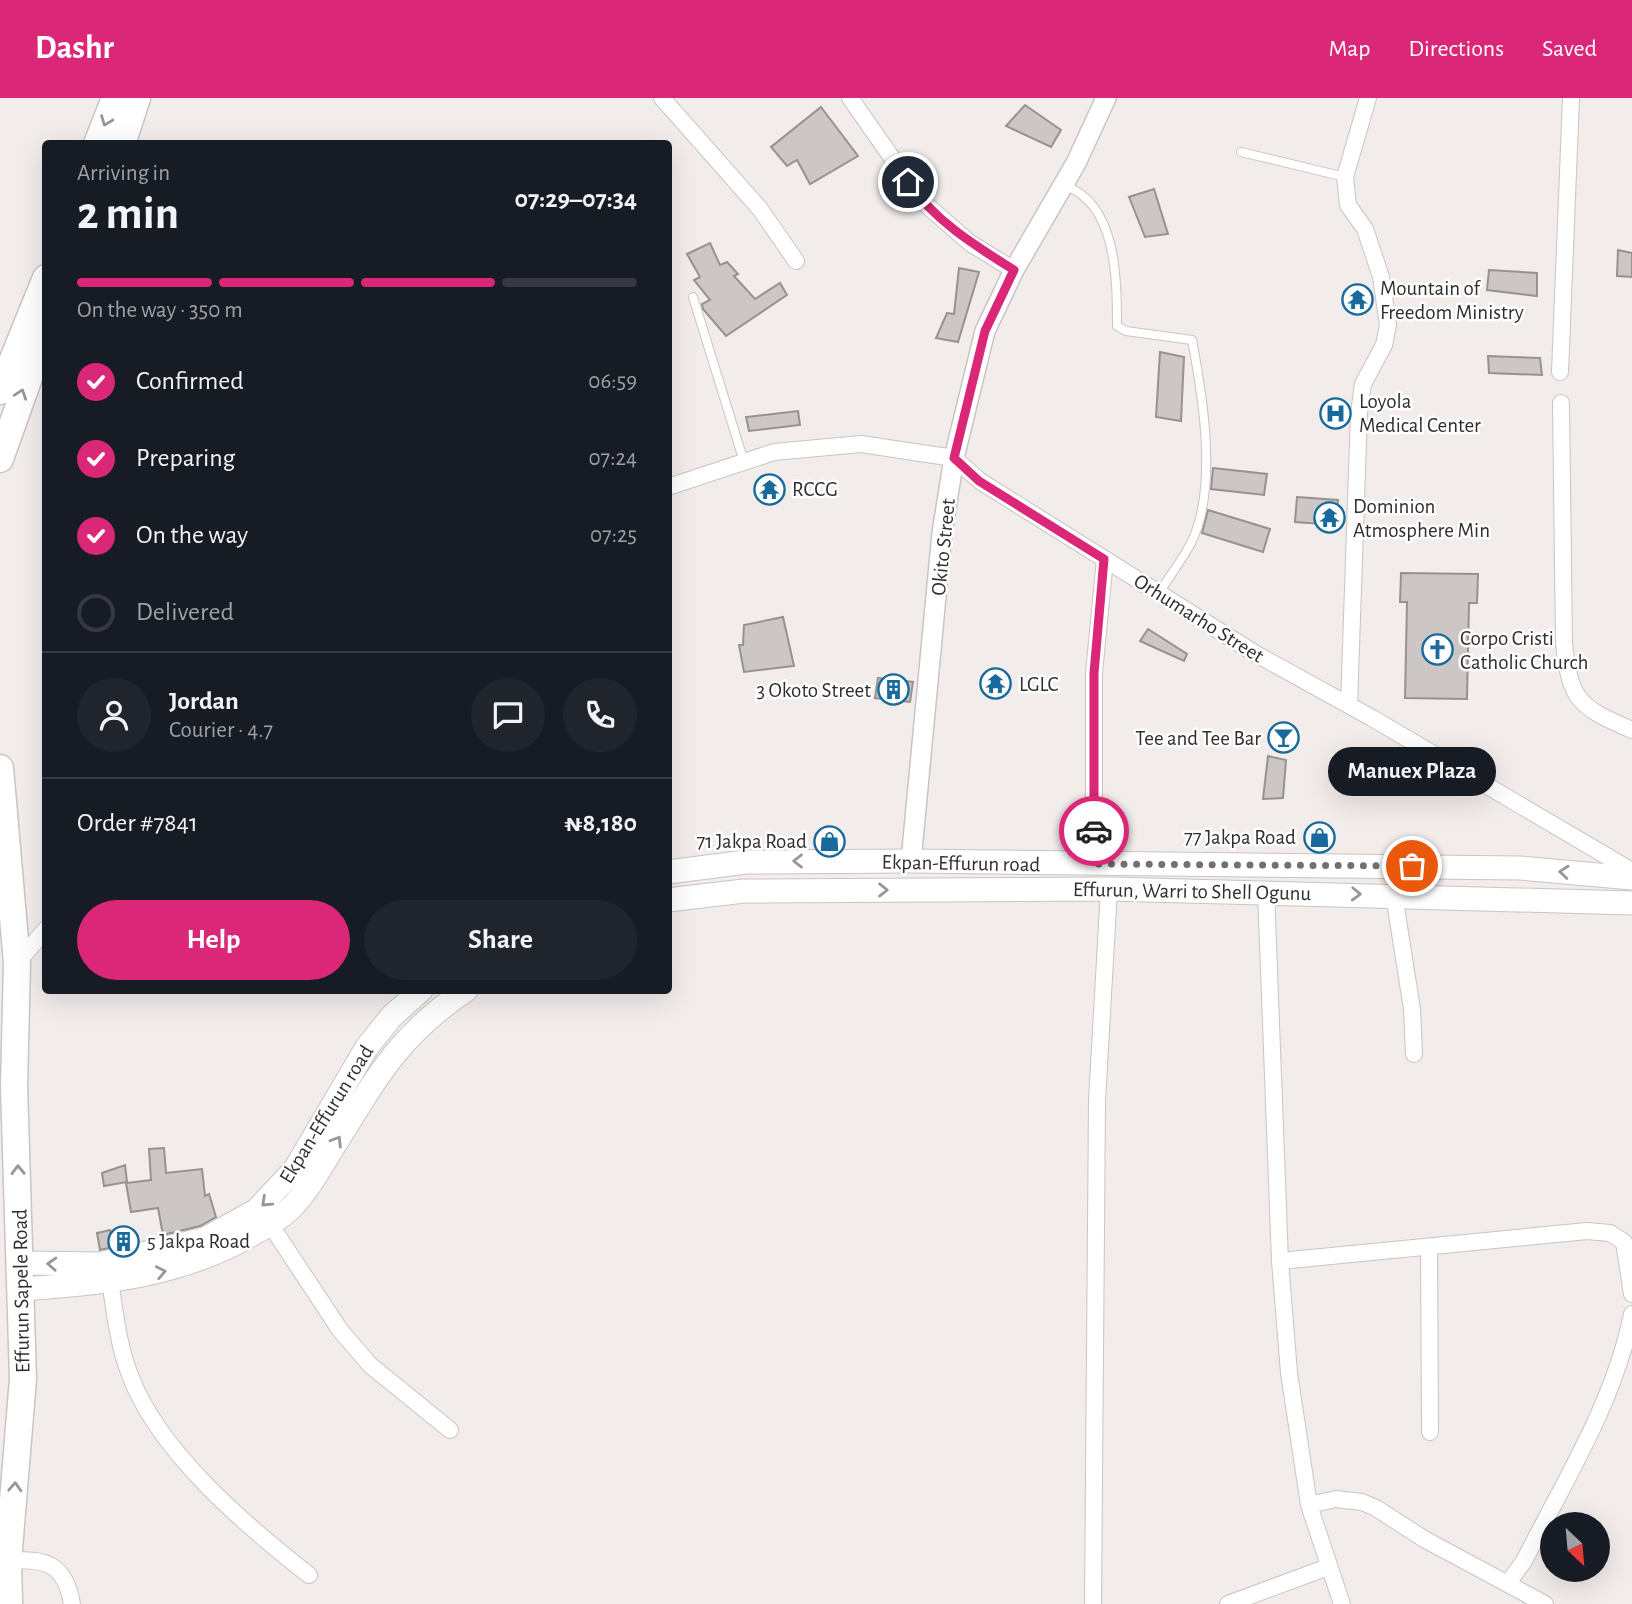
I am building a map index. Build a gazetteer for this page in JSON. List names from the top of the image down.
{
  "streets": {
    "highway": ["Effurun Sapele Road"],
    "main road": ["Ekpan-Effurun road", "Effurun, Warri to Shell Ogunu"],
    "street": ["Okito Street", "Orhumarho Street"]
  },
  "crossings": [
    ["Okito Street", "Orhumarho Street"],
    ["Okito Street", "Ekpan-Effurun road"],
    ["Ekpan-Effurun road", "Effurun Sapele Road"]
  ],
  "one_way": ["Ekpan-Effurun road", "Effurun, Warri to Shell Ogunu", "Effurun Sapele Road"],
  "places": {
    "temple": [
      "Mountain of Freedom Ministry",
      "RCCG",
      "Dominion Atmosphere Min",
      "LGLC"
    ],
    "hospital": ["Loyola Medical Center"],
    "church": ["Corpo Cristi Catholic Church"],
    "building": ["3 Okoto Street", "5 Jakpa Road"],
    "bar": ["Tee and Tee Bar"],
    "shop": ["77 Jakpa Road", "71 Jakpa Road"],
    "other": ["Manuex Plaza"]
  },
  "north": "bottom right",
  "page": {
    "header": "Dashr",
    "nav": ["Map", "Directions", "Saved"],
    "heading": ["2 min", "Arriving in", "07:29–07:34"],
    "panel": [
      "Jordan",
      "Courier · 4.7",
      "Order #7841",
      "₦8,180"
    ],
    "bar": "On the way · 350 m",
    "list": [
      ["Confirmed", "06:59"],
      ["Preparing", "07:24"],
      ["On the way", "07:25"],
      "Delivered"
    ],
    "bubble": "Manuex Plaza",
    "buttons": ["Help", "Share"]
  }
}
